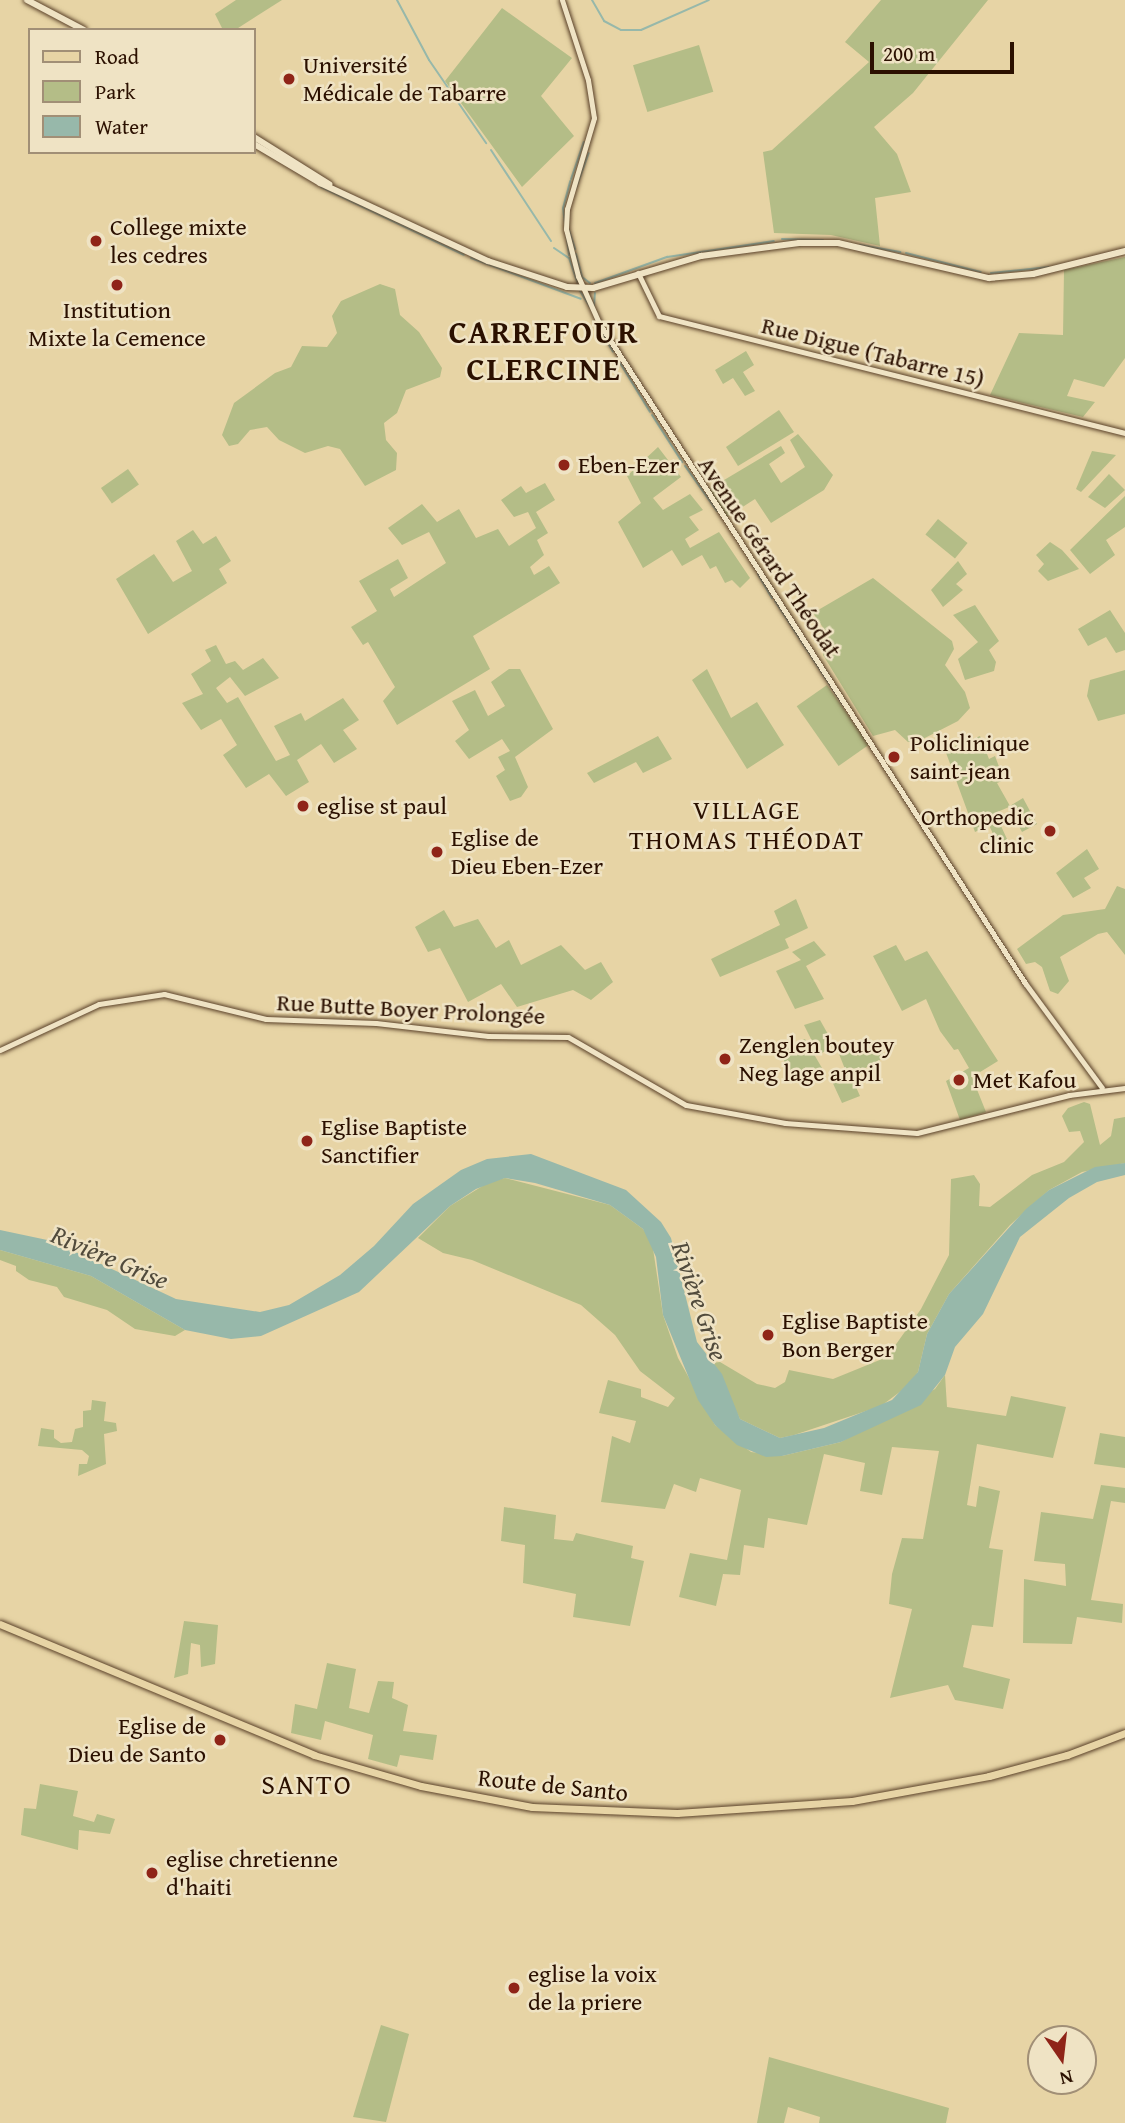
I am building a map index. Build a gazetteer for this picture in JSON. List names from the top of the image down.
{
  "streets": {
    "main road": ["Route de Santo"],
    "street": ["Rue Digue (Tabarre 15)", "Avenue Gérard Théodat", "Rue Butte Boyer Prolongée"]
  },
  "crossings": [
    ["Avenue Gérard Théodat", "Rue Butte Boyer Prolongée"]
  ],
  "districts": ["CARREFOUR CLERCINE", "VILLAGE THOMAS THÉODAT", "SANTO"],
  "water": ["Rivière Grise"],
  "places": [
    "Université Médicale de Tabarre",
    "College mixte les cedres",
    "Institution Mixte la Cemence",
    "Eben-Ezer",
    "Policlinique saint-jean",
    "eglise st paul",
    "Orthopedic clinic",
    "Eglise de Dieu Eben-Ezer",
    "Zenglen boutey Neg lage anpil",
    "Met Kafou",
    "Eglise Baptiste Sanctifier",
    "Eglise Baptiste Bon Berger",
    "Eglise de Dieu de Santo",
    "eglise chretienne d'haiti",
    "eglise la voix de la priere"
  ],
  "legend": ["Road", "Park", "Water"],
  "scale_bar": "200 m",
  "north": "bottom"
}
